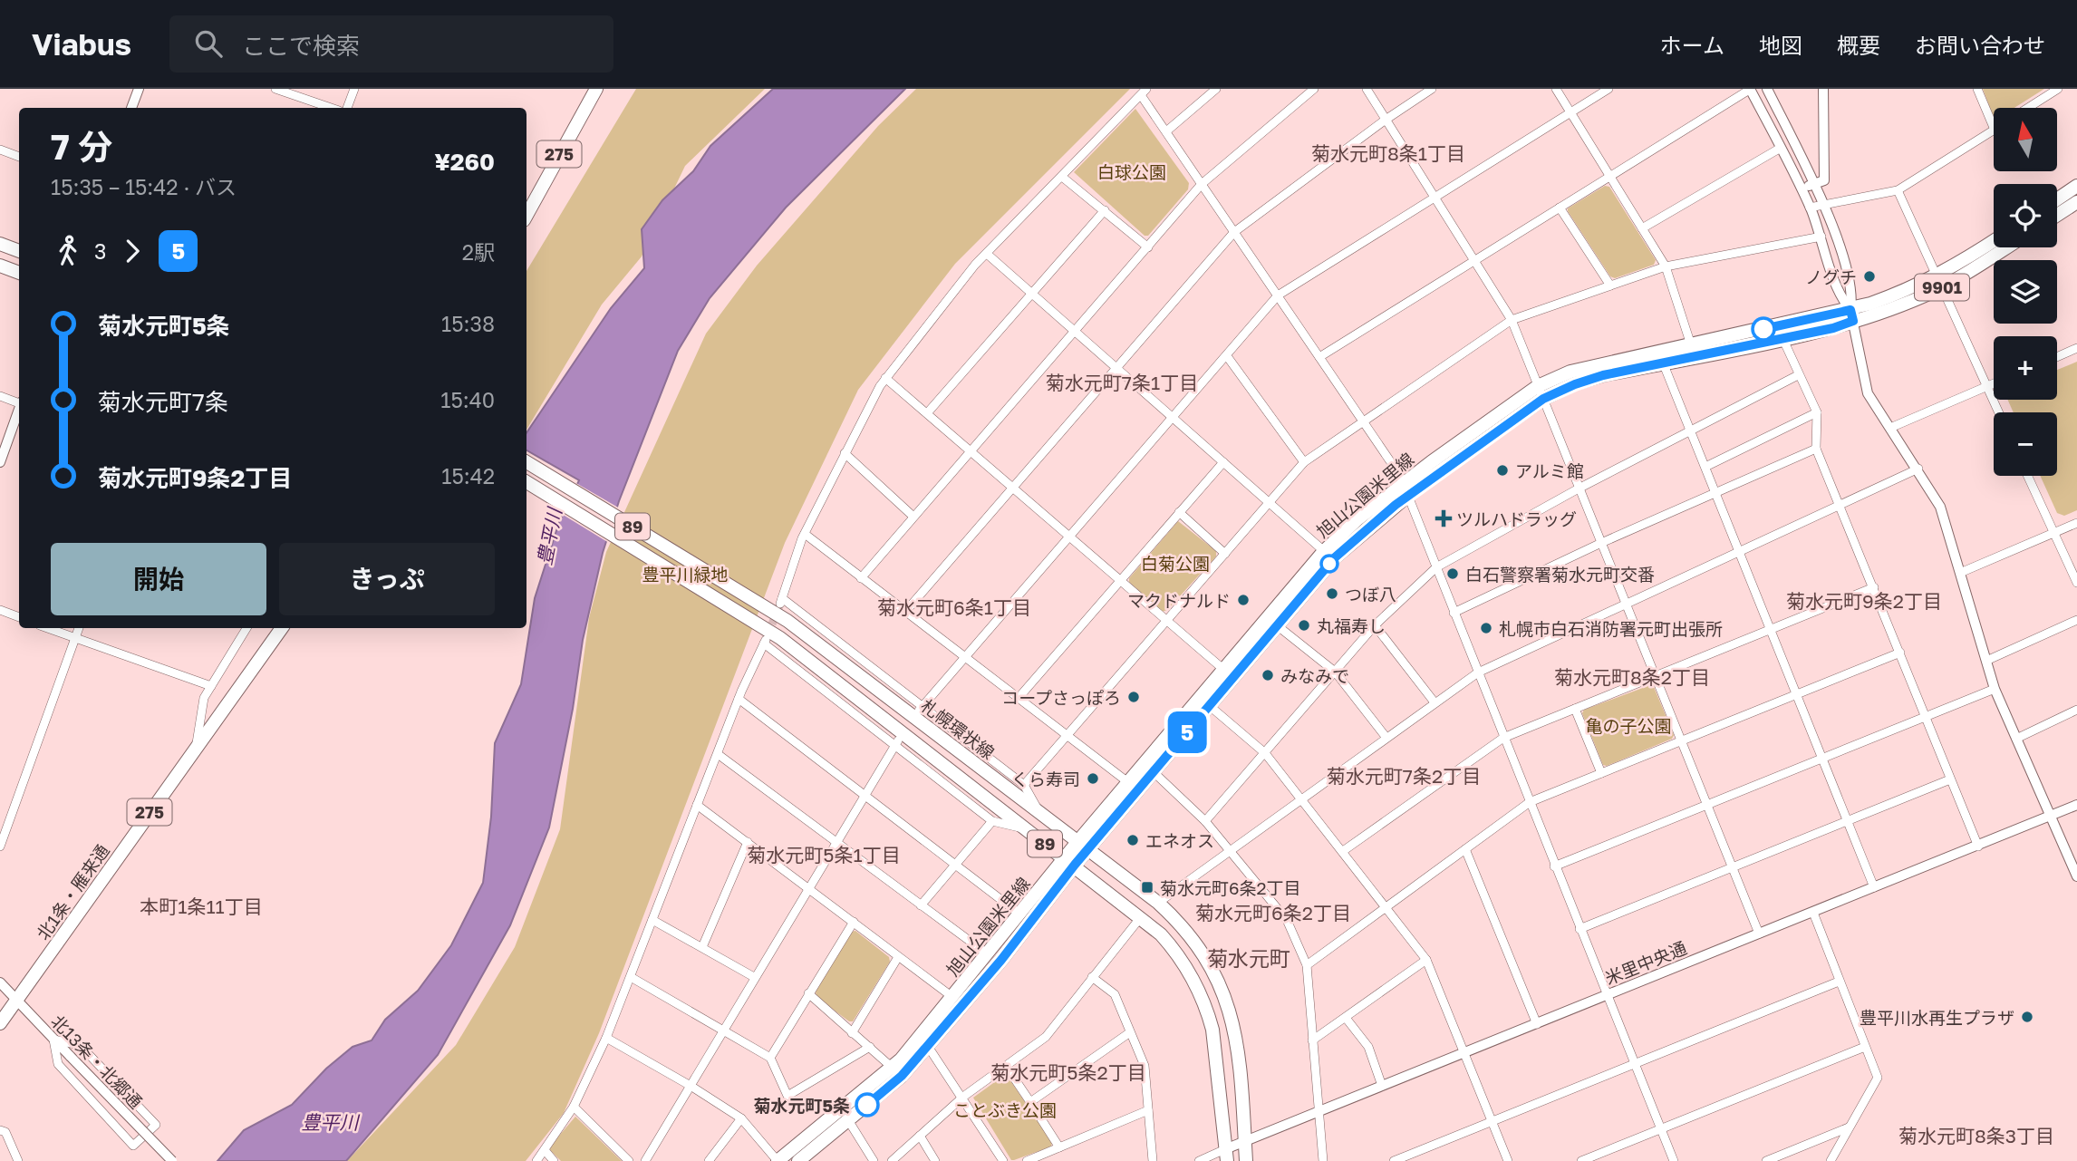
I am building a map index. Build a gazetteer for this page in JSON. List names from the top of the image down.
{
  "streets": {
    "main road": [
      "275",
      "9901",
      "旭山公園米里線",
      "89",
      "札幌環状線",
      "北1条・雁来通"
    ],
    "street": ["米里中央通", "北13条・北郷通"]
  },
  "crossings": [
    ["旭山公園米里線", "89"],
    ["旭山公園米里線", "札幌環状線"],
    ["89", "米里中央通"],
    ["札幌環状線", "米里中央通"],
    ["北1条・雁来通", "北13条・北郷通"]
  ],
  "districts": [
    "菊水元町8条1丁目",
    "菊水元町7条1丁目",
    "菊水元町9条2丁目",
    "菊水元町6条1丁目",
    "菊水元町8条2丁目",
    "菊水元町7条2丁目",
    "菊水元町5条1丁目",
    "本町1条11丁目",
    "菊水元町6条2丁目",
    "菊水元町",
    "菊水元町5条2丁目",
    "菊水元町8条3丁目"
  ],
  "water": ["豊平川"],
  "parks": [
    "白球公園",
    "白菊公園",
    "豊平川緑地",
    "亀の子公園",
    "ことぶき公園"
  ],
  "places": {
    "other": [
      "ノグチ",
      "アルミ館",
      "白石警察署菊水元町交番",
      "つぼ八",
      "マクドナルド",
      "丸福寿し",
      "札幌市白石消防署元町出張所",
      "みなみで",
      "コープさっぽろ",
      "くら寿司",
      "エネオス",
      "豊平川水再生プラザ",
      "菊水元町5条"
    ],
    "health": ["ツルハドラッグ"],
    "transit": ["菊水元町6条2丁目"]
  },
  "lines": ["bus line 5"],
  "north": "top",
  "page": {
    "header": "Viabus",
    "search": "ここで検索",
    "nav": [
      "ホーム",
      "地図",
      "概要",
      "お問い合わせ"
    ],
    "on_map": "5",
    "map_buttons": ["+", "−"],
    "heading": ["7 分", "15:35 – 15:42 · バス", "¥260"],
    "legs": ["3", "5", "2駅"],
    "list": [
      {
        "name": "菊水元町5条",
        "value": "15:38"
      },
      {
        "name": "菊水元町7条",
        "value": "15:40"
      },
      {
        "name": "菊水元町9条2丁目",
        "value": "15:42"
      }
    ],
    "buttons": ["開始", "きっぷ"]
  }
}
